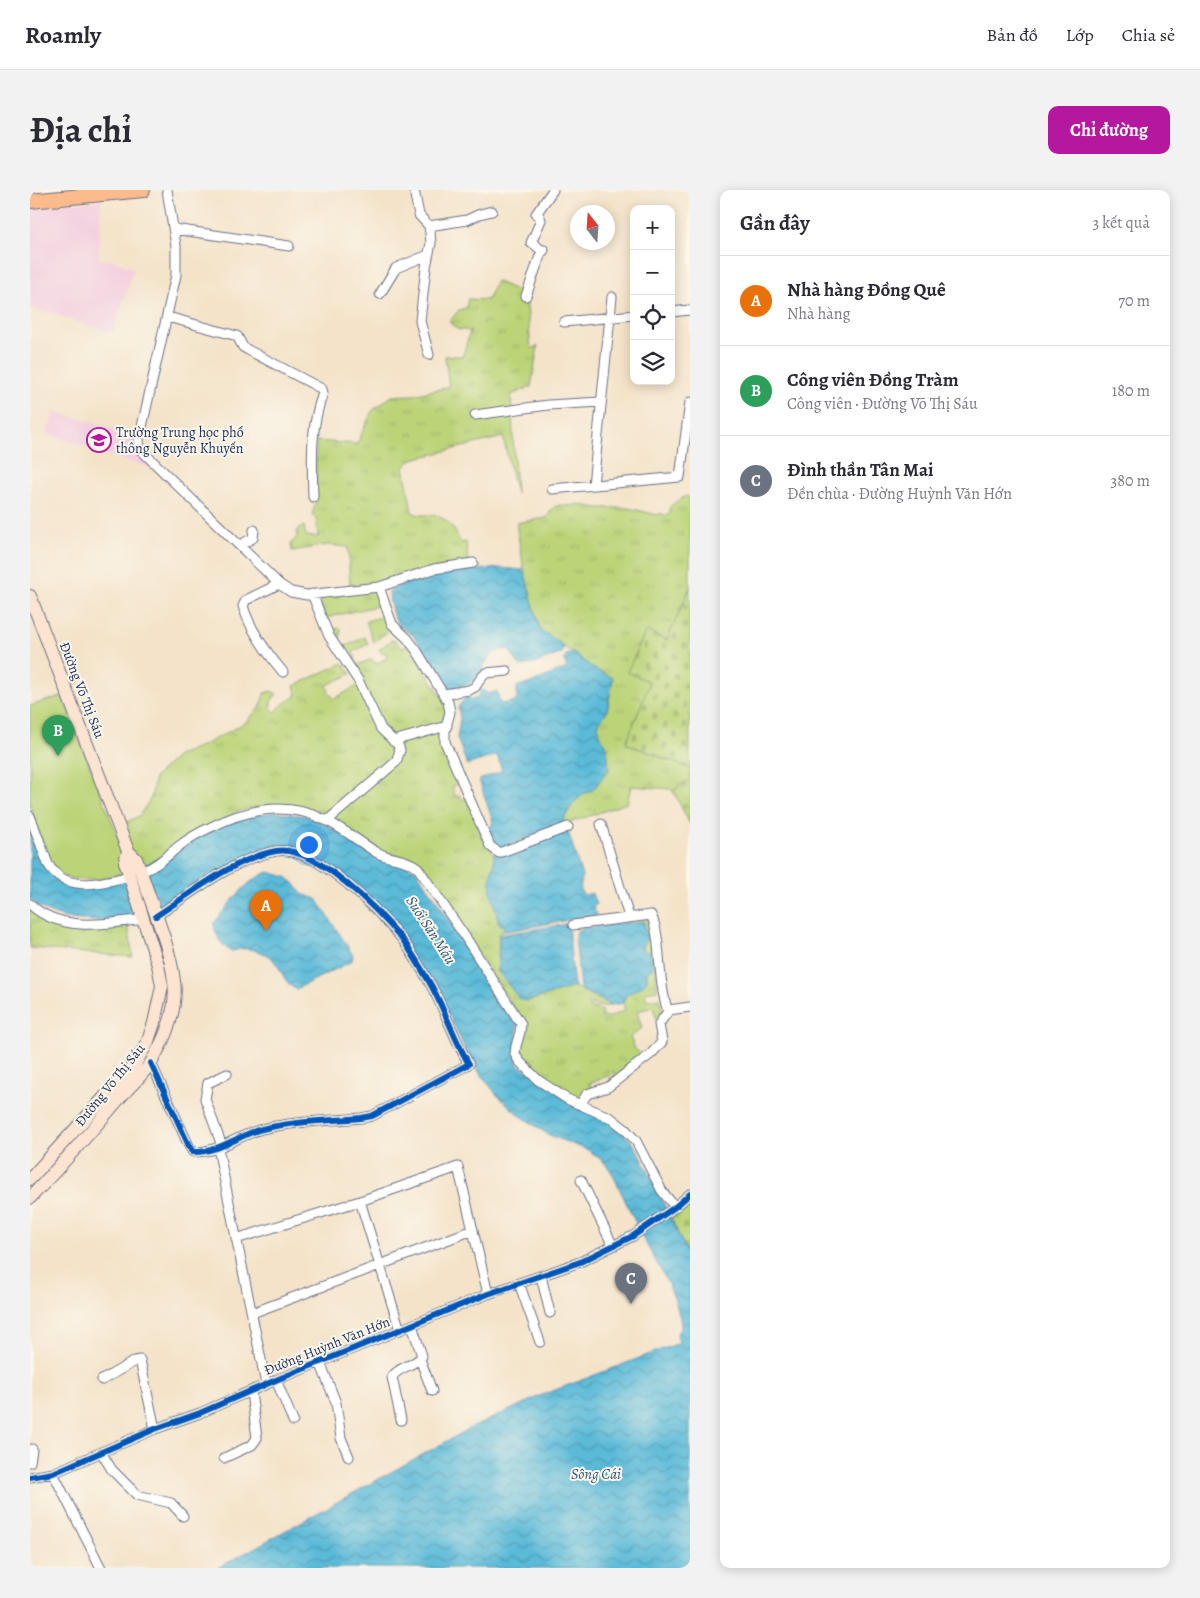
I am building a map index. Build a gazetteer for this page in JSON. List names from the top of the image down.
{
  "streets": {
    "main road": ["Đường Võ Thị Sáu"],
    "street": ["Đường Huỳnh Văn Hớn"]
  },
  "water": ["Suối Săn Máu", "Sông Cái"],
  "places": {
    "school or university": ["Trường Trung học phổ thông Nguyễn Khuyến"]
  },
  "north": "top",
  "page": {
    "header": "Roamly",
    "nav": ["Bản đồ", "Lớp", "Chia sẻ"],
    "title": "Địa chỉ",
    "buttons": "Chỉ đường",
    "heading": ["Gần đây", "3 kết quả"],
    "map_buttons": ["+", "−"],
    "list": [
      {
        "mark": "A",
        "name": "Nhà hàng Đồng Quê",
        "note": "Nhà hàng",
        "value": "70 m"
      },
      {
        "mark": "B",
        "name": "Công viên Đồng Tràm",
        "note": "Công viên · Đường Võ Thị Sáu",
        "value": "180 m"
      },
      {
        "mark": "C",
        "name": "Đình thần Tân Mai",
        "note": "Đền chùa · Đường Huỳnh Văn Hớn",
        "value": "380 m"
      }
    ],
    "pins": ["B", "A", "C"]
  }
}
